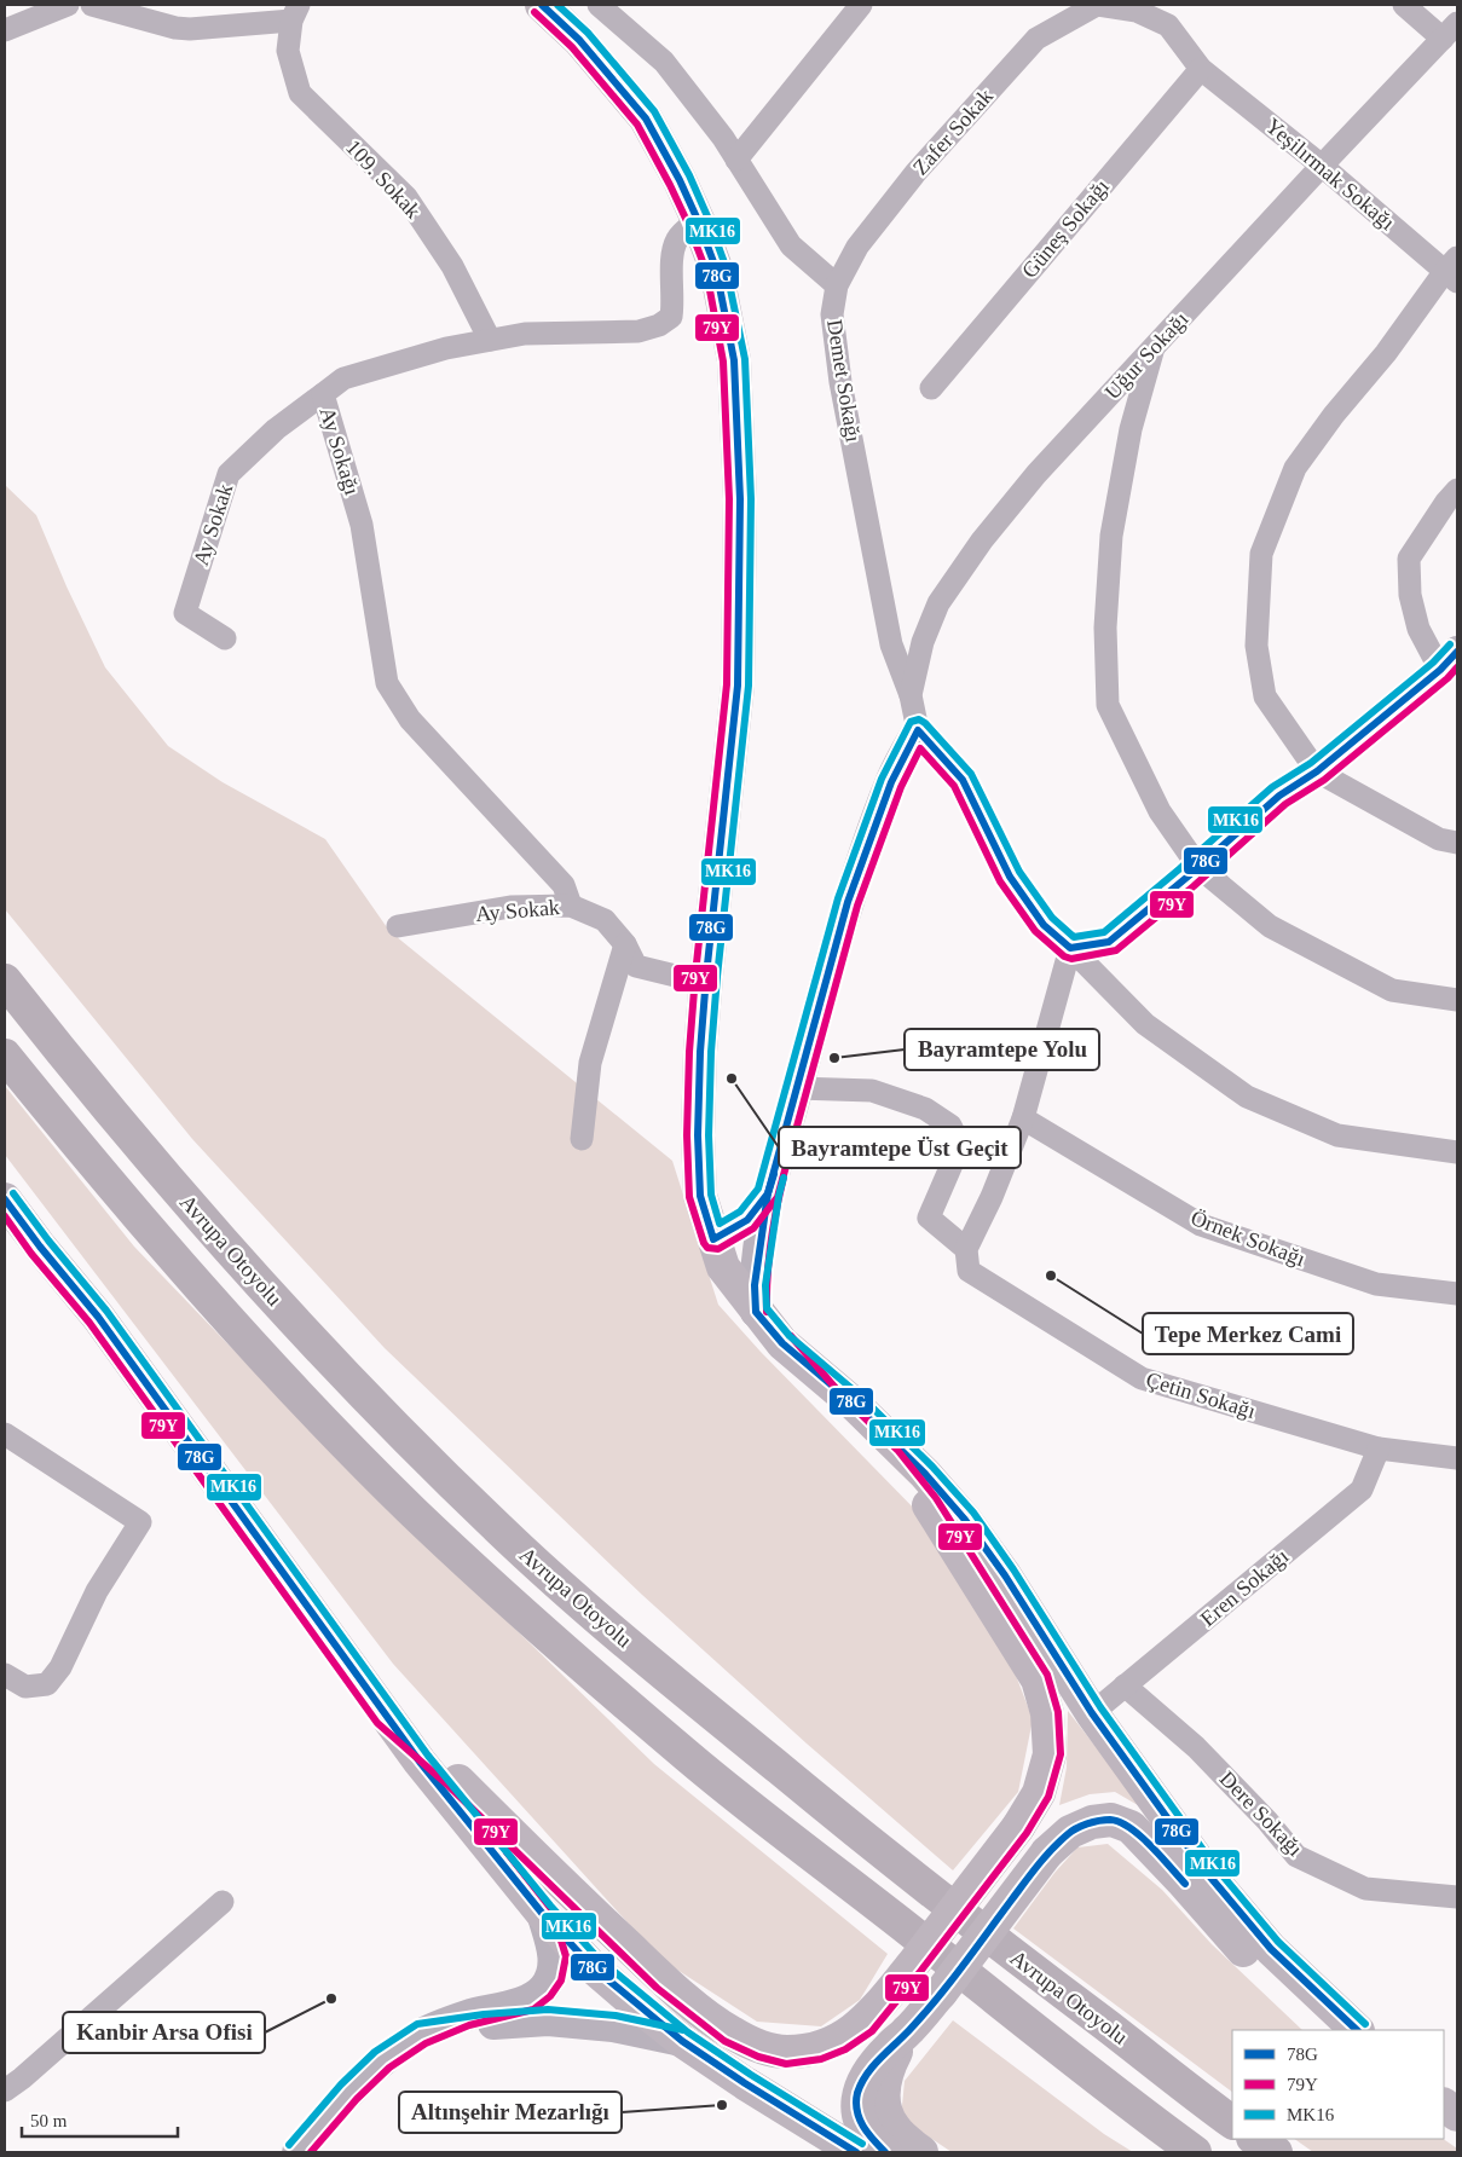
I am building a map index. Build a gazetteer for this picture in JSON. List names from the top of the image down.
{
  "streets": {
    "highway": ["Avrupa Otoyolu"],
    "street": [
      "Zafer Sokak",
      "Yeşilırmak Sokağı",
      "109. Sokak",
      "Güneş Sokağı",
      "Uğur Sokağı",
      "Demet Sokağı",
      "Ay Sokağı",
      "Ay Sokak",
      "Örnek Sokağı",
      "Çetin Sokağı",
      "Eren Sokağı",
      "Dere Sokağı"
    ]
  },
  "crossings": [
    ["Zafer Sokak", "Yeşilırmak Sokağı"],
    ["Zafer Sokak", "Güneş Sokağı"],
    ["Zafer Sokak", "Demet Sokağı"],
    ["Yeşilırmak Sokağı", "Güneş Sokağı"],
    ["Yeşilırmak Sokağı", "Uğur Sokağı"],
    ["109. Sokak", "Ay Sokağı"],
    ["Uğur Sokağı", "Demet Sokağı"],
    ["Ay Sokağı", "Ay Sokak"],
    ["Çetin Sokağı", "Eren Sokağı"],
    ["Eren Sokağı", "Dere Sokağı"]
  ],
  "places": [
    "Bayramtepe Yolu",
    "Bayramtepe Üst Geçit",
    "Tepe Merkez Cami",
    "Kanbir Arsa Ofisi",
    "Altınşehir Mezarlığı"
  ],
  "lines": ["transit line 78G", "transit line MK16", "transit line 79Y"],
  "legend": ["78G", "79Y", "MK16"],
  "scale_bar": "50 m"
}
